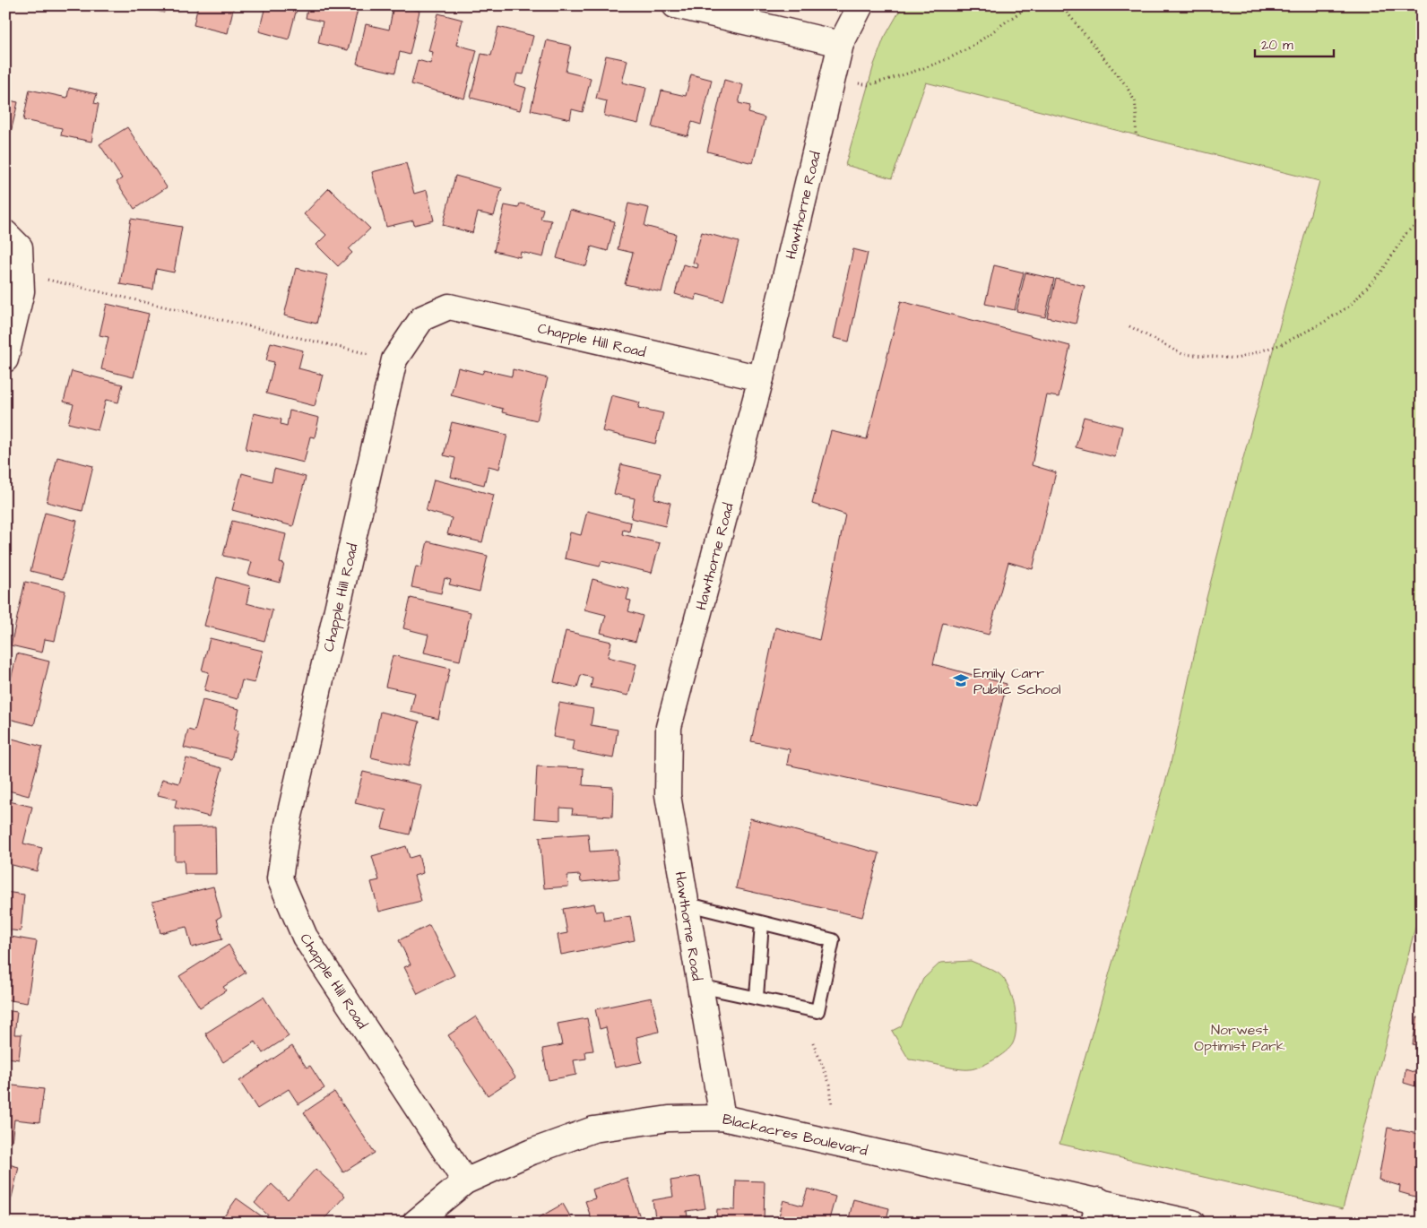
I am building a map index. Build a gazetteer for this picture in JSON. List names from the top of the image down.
{
  "streets": {
    "street": ["Hawthorne Road", "Chapple Hill Road", "Blackacres Boulevard"]
  },
  "crossings": [
    ["Hawthorne Road", "Chapple Hill Road"],
    ["Hawthorne Road", "Blackacres Boulevard"],
    ["Chapple Hill Road", "Blackacres Boulevard"]
  ],
  "parks": ["Norwest Optimist Park"],
  "places": {
    "school or university": ["Emily Carr Public School"]
  },
  "scale_bar": "20 m"
}
